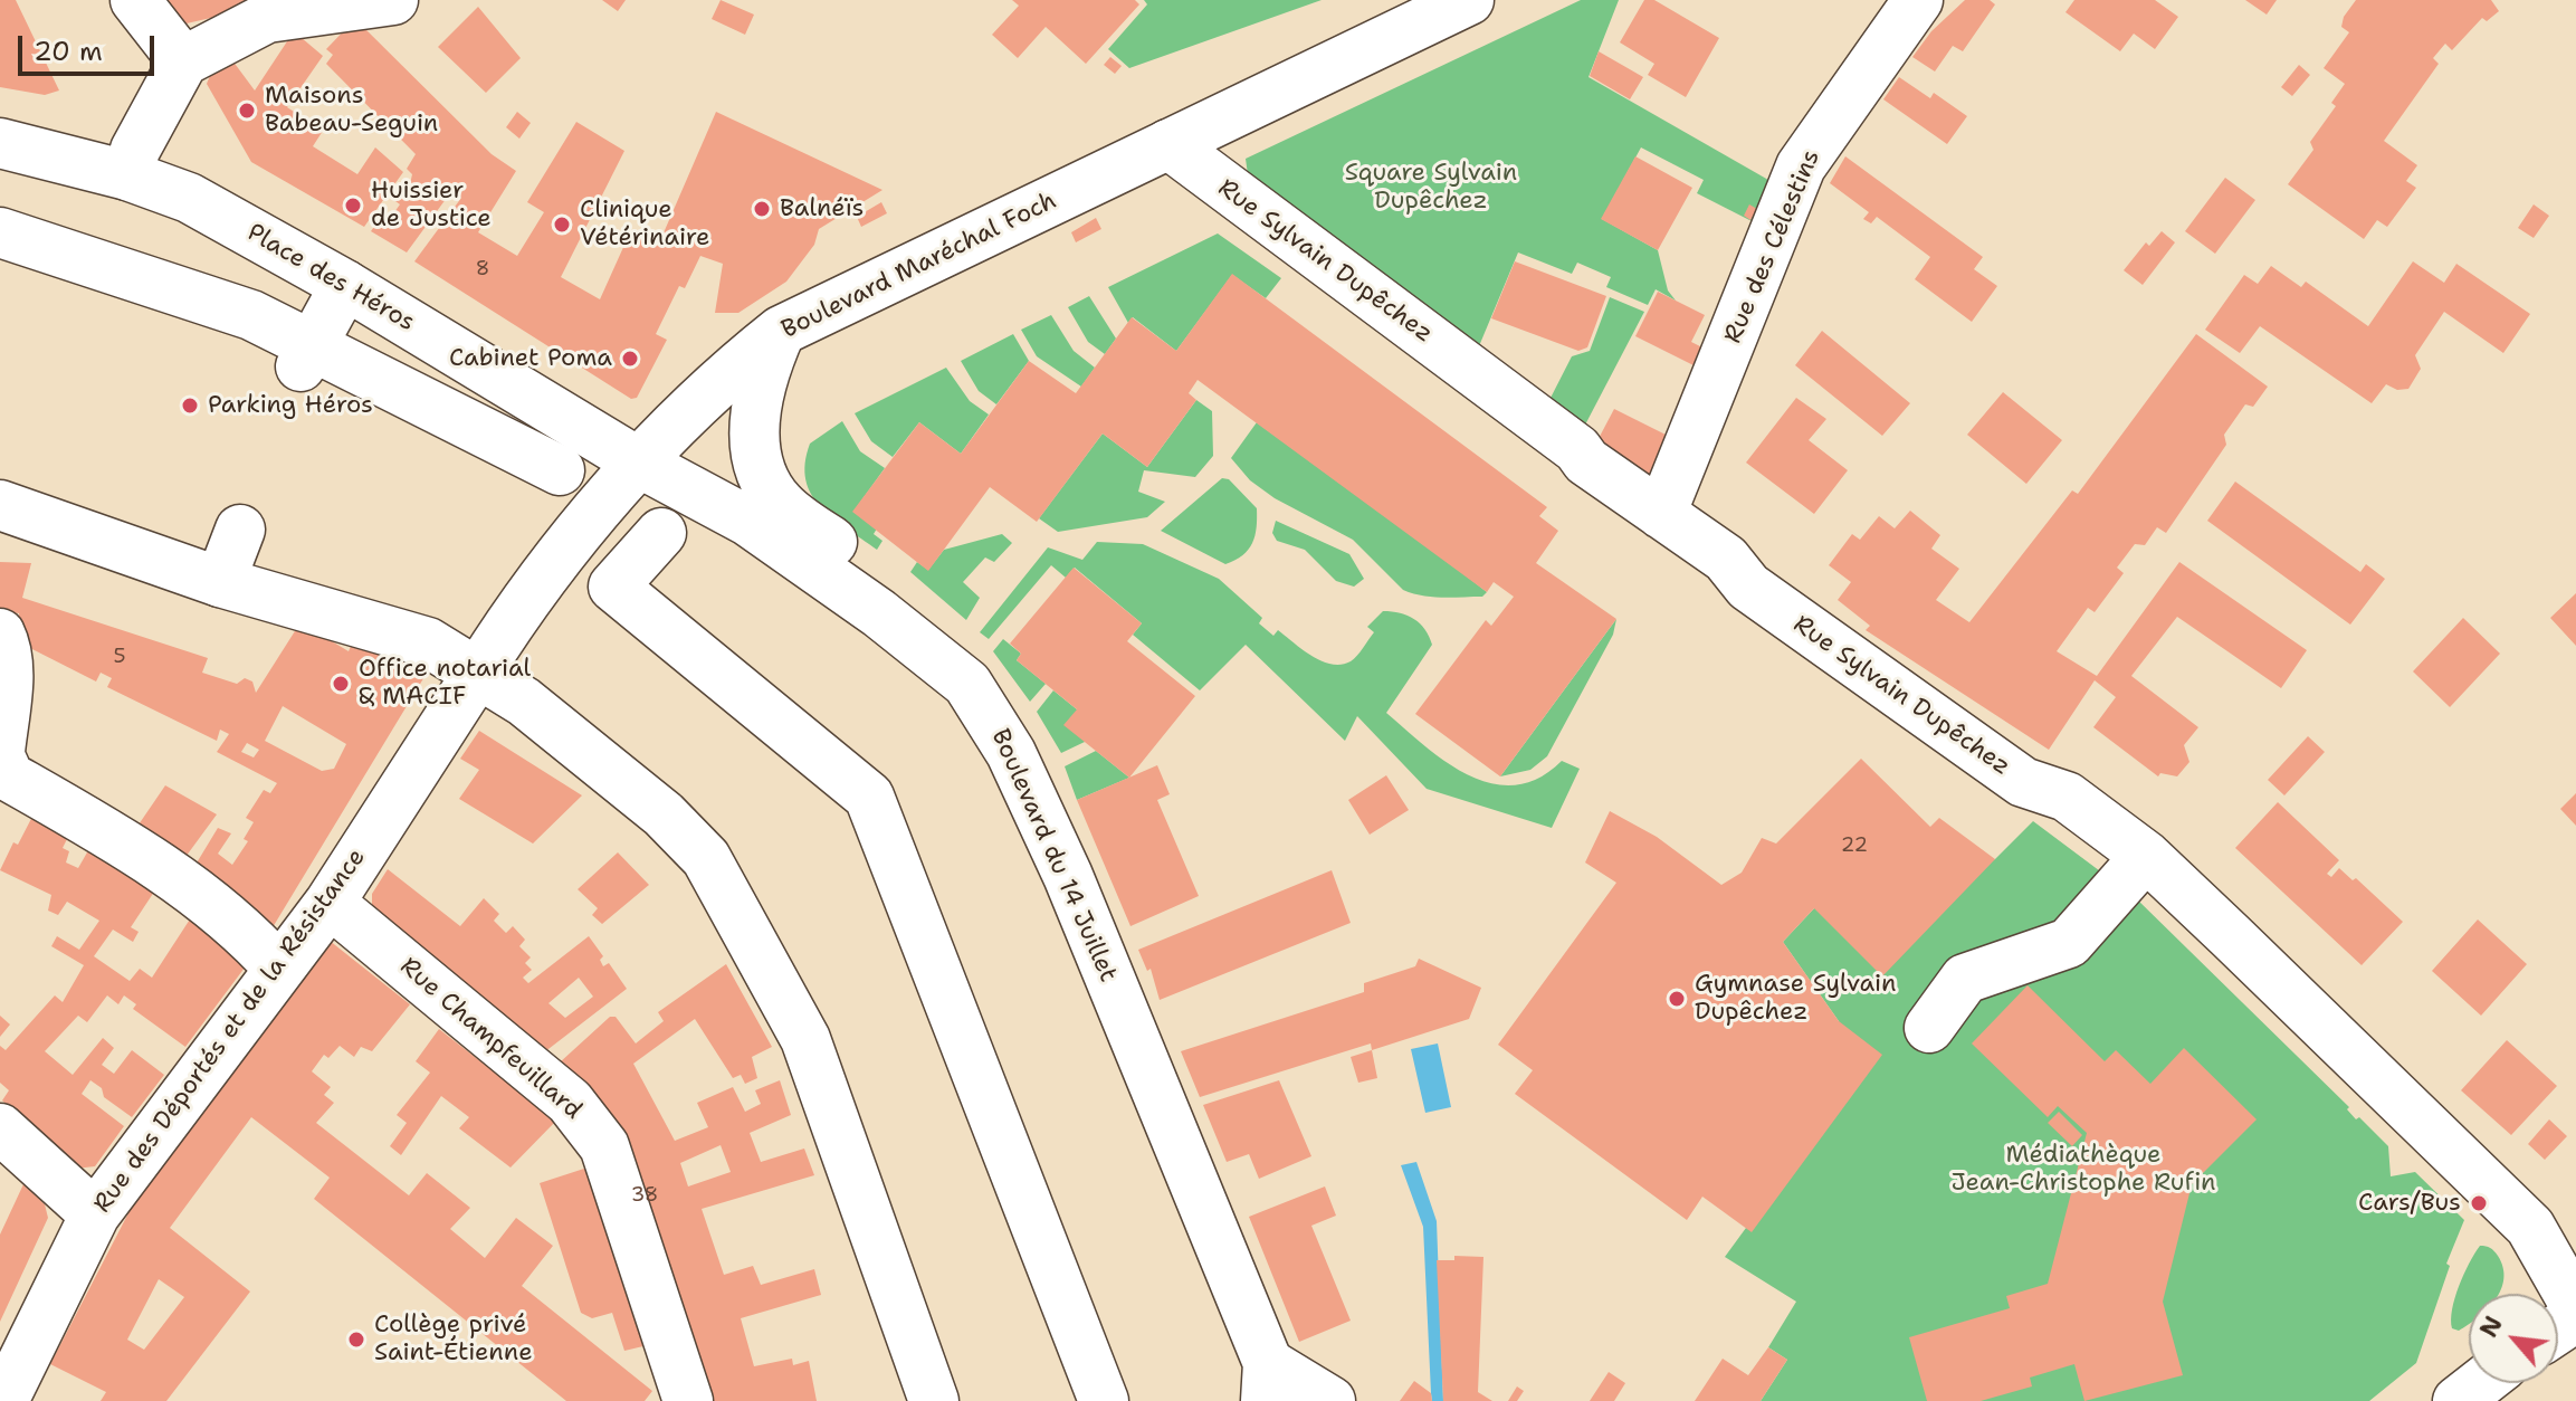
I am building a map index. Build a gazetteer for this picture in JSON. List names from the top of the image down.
{
  "streets": {
    "street": [
      "Rue des Célestins",
      "Rue Sylvain Dupêchez",
      "Boulevard Maréchal Foch",
      "Place des Héros",
      "Boulevard du 14 Juillet",
      "Rue des Déportés et de la Résistance",
      "Rue Champfeuillard"
    ]
  },
  "crossings": [
    ["Rue des Célestins", "Rue Sylvain Dupêchez"],
    ["Rue Sylvain Dupêchez", "Boulevard Maréchal Foch"],
    ["Boulevard Maréchal Foch", "Place des Héros"],
    ["Boulevard Maréchal Foch", "Boulevard du 14 Juillet"],
    ["Boulevard Maréchal Foch", "Rue des Déportés et de la Résistance"],
    ["Place des Héros", "Boulevard du 14 Juillet"],
    ["Rue des Déportés et de la Résistance", "Rue Champfeuillard"]
  ],
  "parks": ["Square Sylvain Dupêchez", "Médiathèque Jean-Christophe Rufin"],
  "places": [
    "Maisons Babeau-Seguin",
    "Huissier de Justice",
    "Balnéïs",
    "Clinique Vétérinaire",
    "Cabinet Poma",
    "Parking Héros",
    "Office notarial & MACIF",
    "Gymnase Sylvain Dupêchez",
    "Cars/Bus",
    "Collège privé Saint-Étienne"
  ],
  "house_numbers": [
    "8",
    "5",
    "22",
    "38"
  ],
  "scale_bar": "20 m",
  "north": "top left"
}
